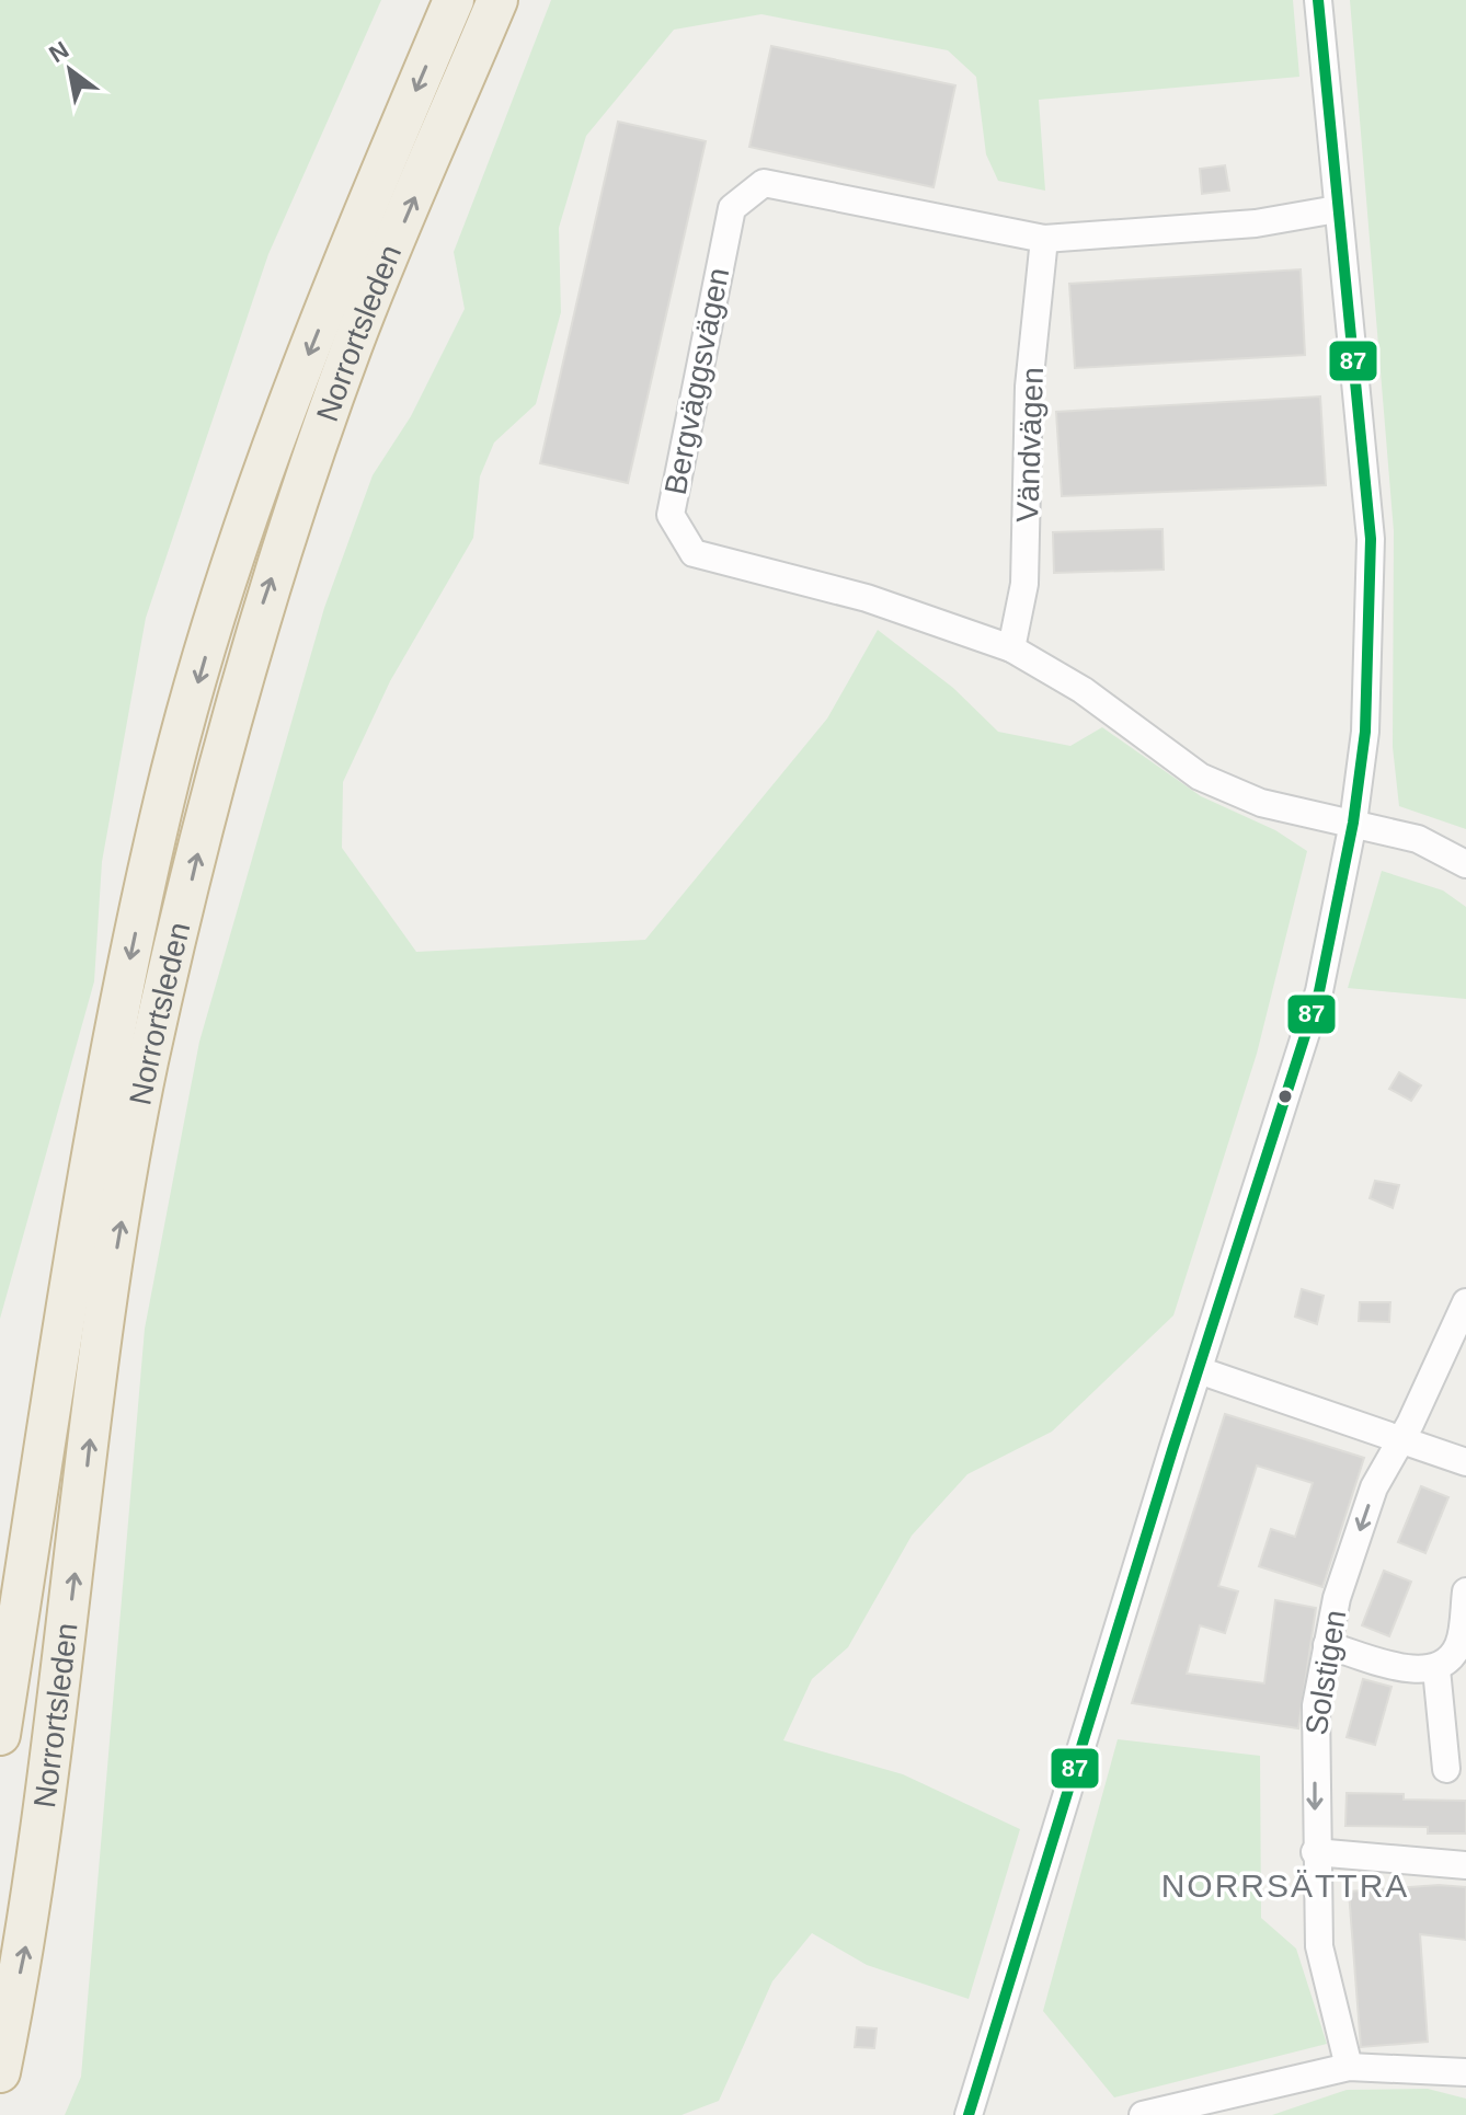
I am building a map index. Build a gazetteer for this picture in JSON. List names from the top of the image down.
{
  "streets": {
    "highway": ["Norrortsleden"],
    "street": ["Bergväggsvägen", "Vändvägen", "Solstigen"]
  },
  "crossings": [
    ["Bergväggsvägen", "Vändvägen"]
  ],
  "districts": ["NORRSÄTTRA"],
  "lines": ["transit line 87"],
  "north": "top left"
}
